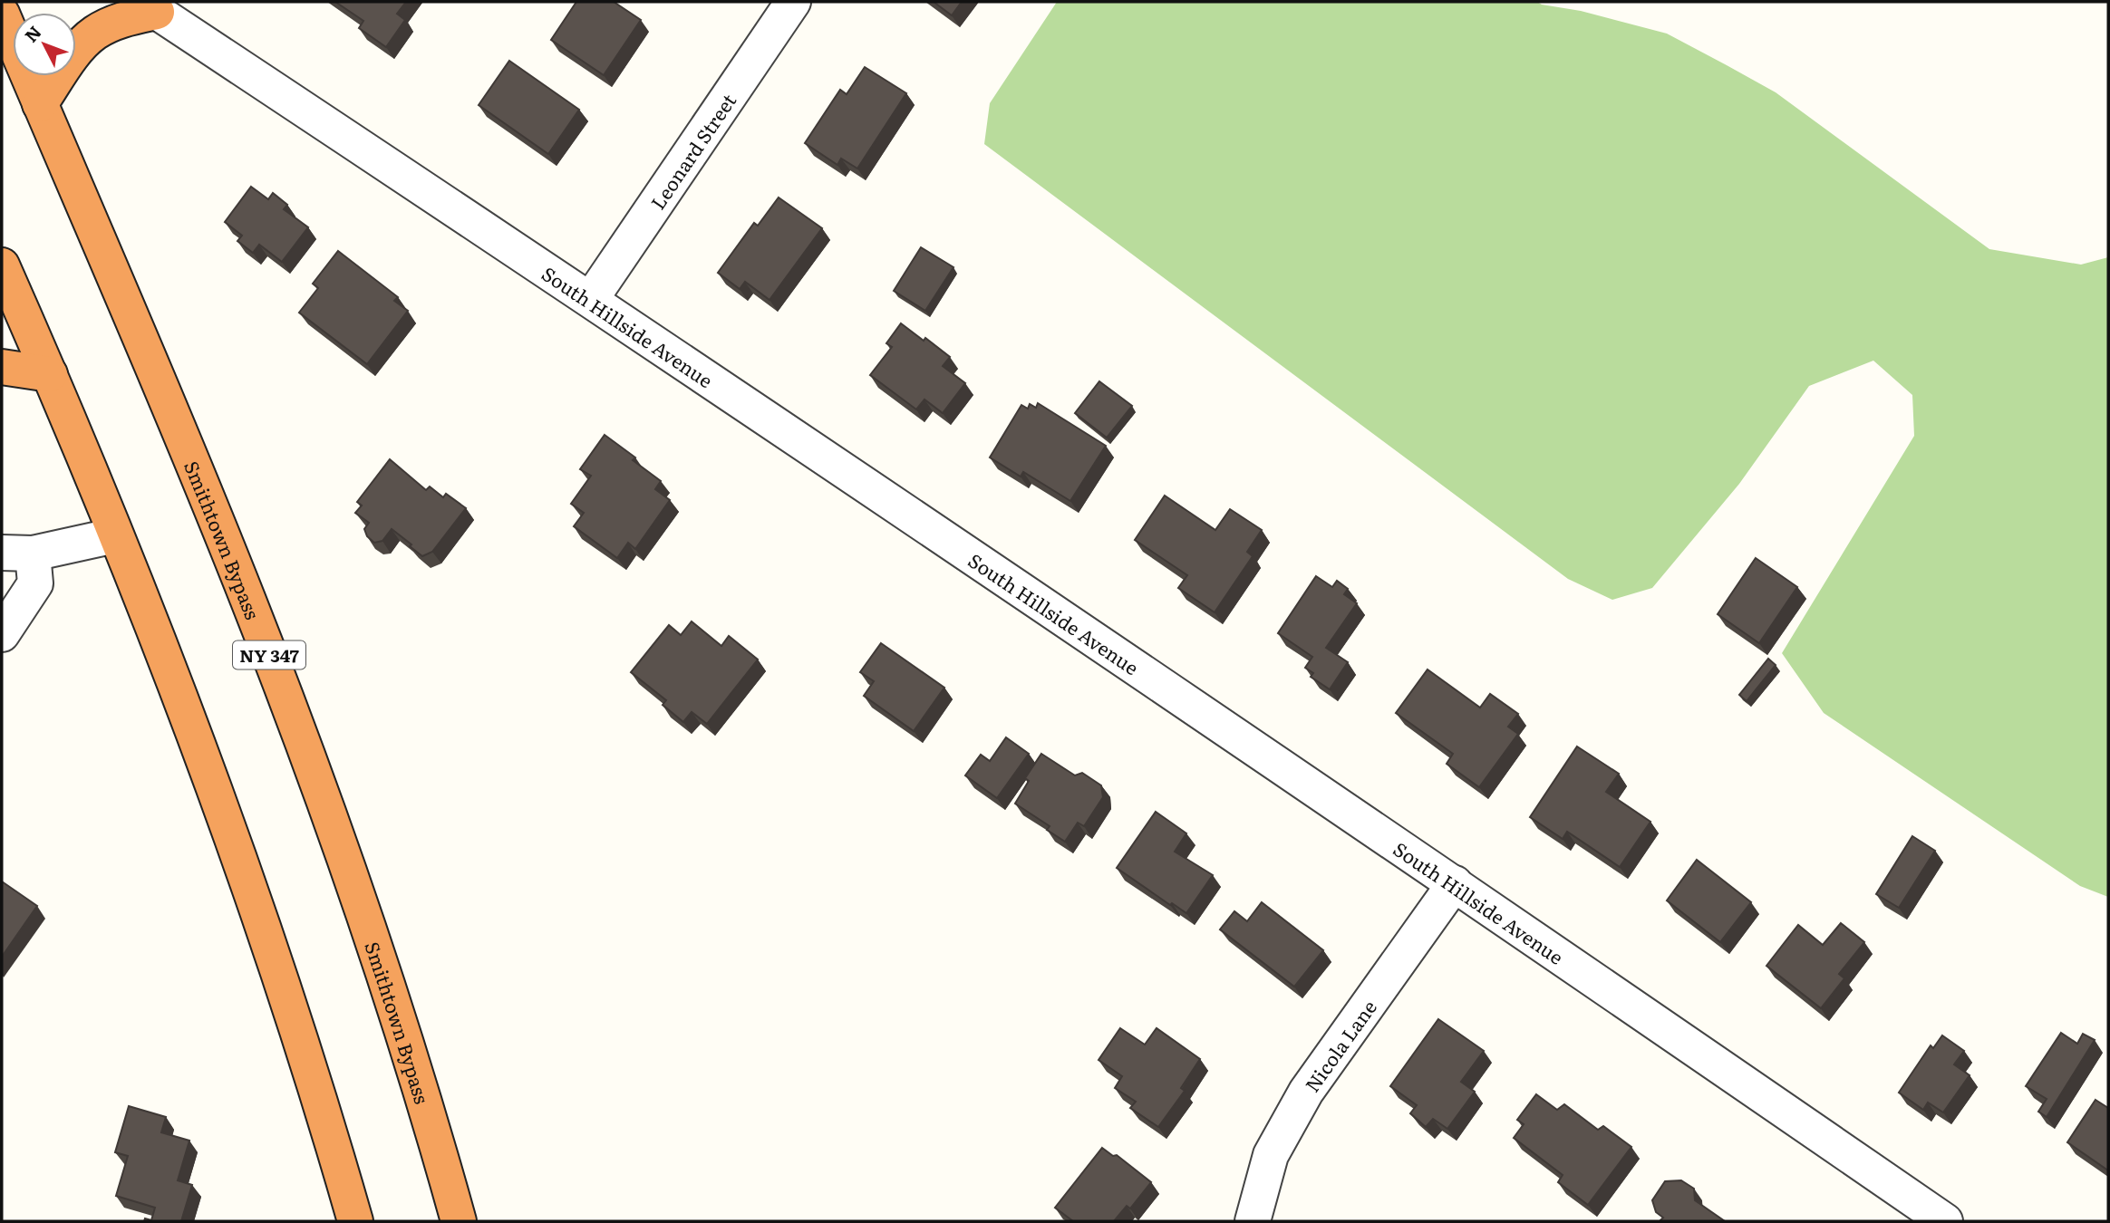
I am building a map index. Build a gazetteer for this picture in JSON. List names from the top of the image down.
{
  "streets": {
    "highway": ["Smithtown Bypass", "NY 347"],
    "street": ["Leonard Street", "South Hillside Avenue", "Nicola Lane"]
  },
  "crossings": [
    ["Leonard Street", "South Hillside Avenue"],
    ["South Hillside Avenue", "Nicola Lane"]
  ],
  "north": "top left"
}
